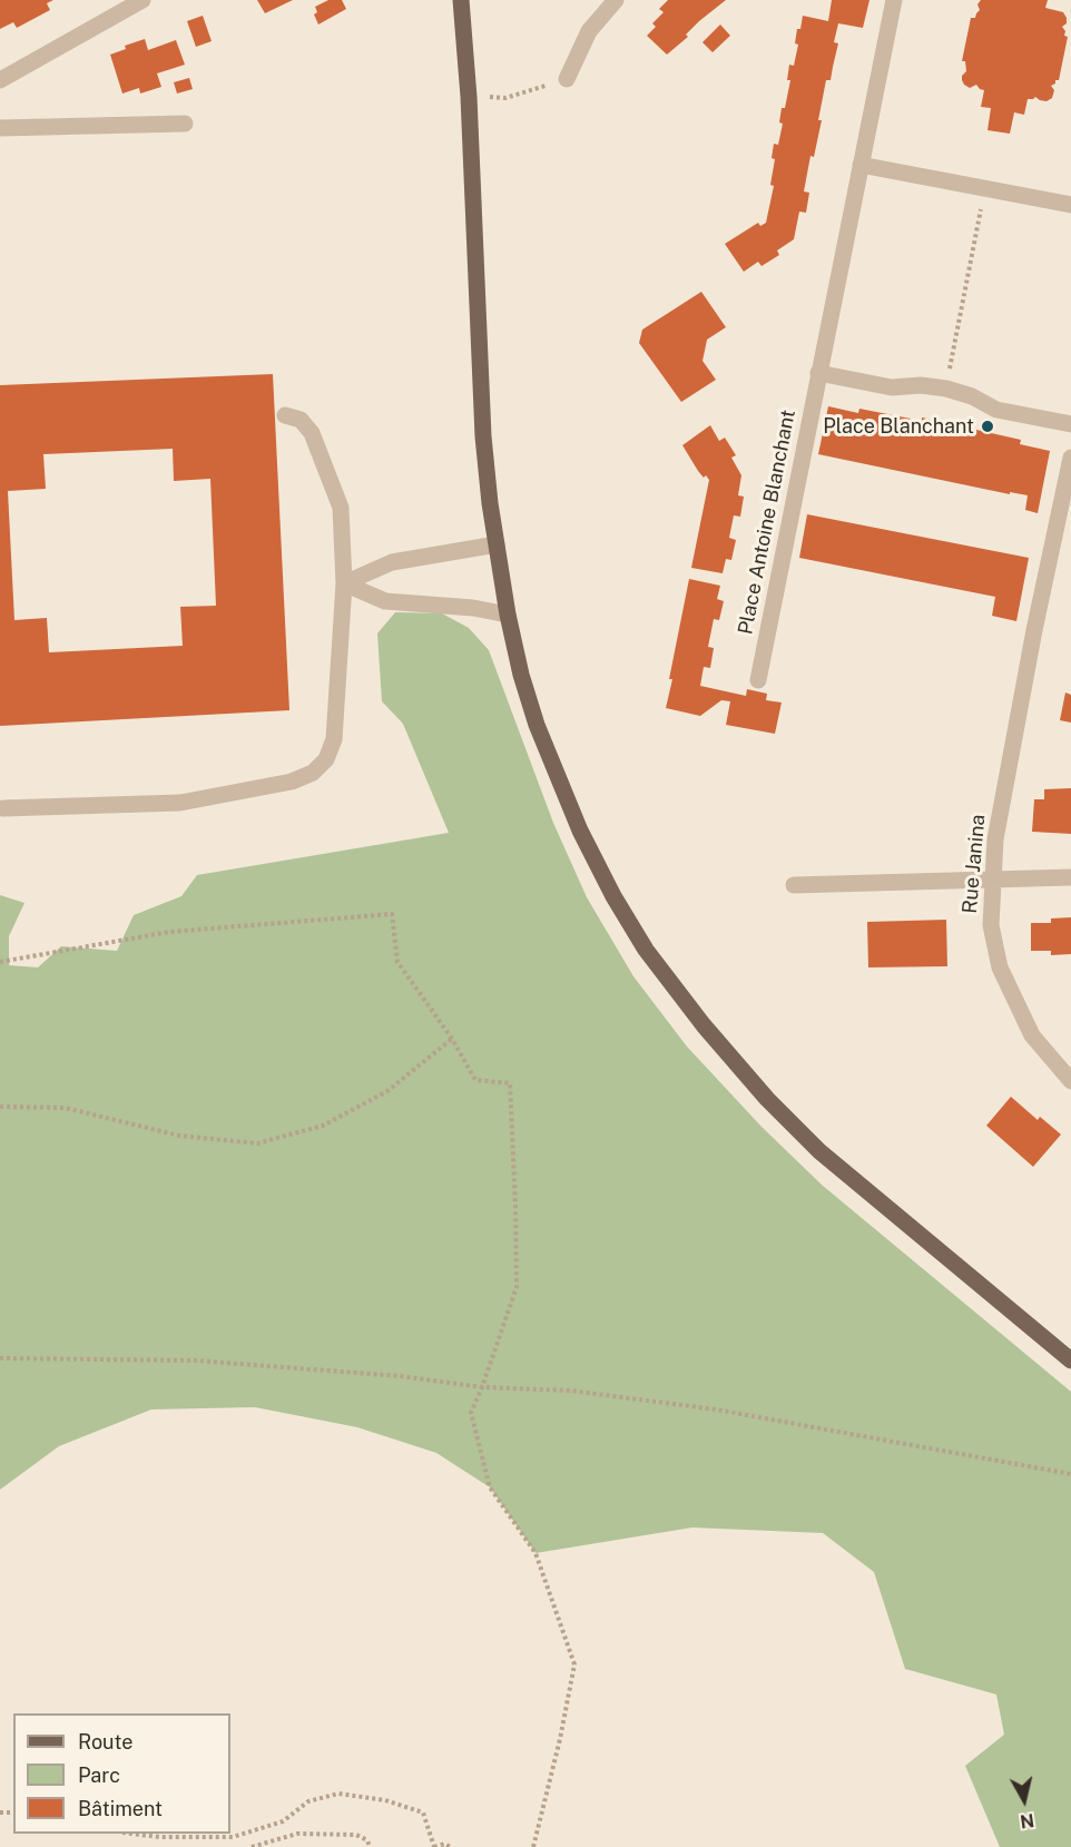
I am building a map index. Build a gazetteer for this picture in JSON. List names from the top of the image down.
{
  "streets": {
    "street": ["Place Antoine Blanchant", "Rue Janina"]
  },
  "places": ["Place Blanchant"],
  "legend": ["Route", "Parc", "Bâtiment"],
  "north": "bottom"
}
